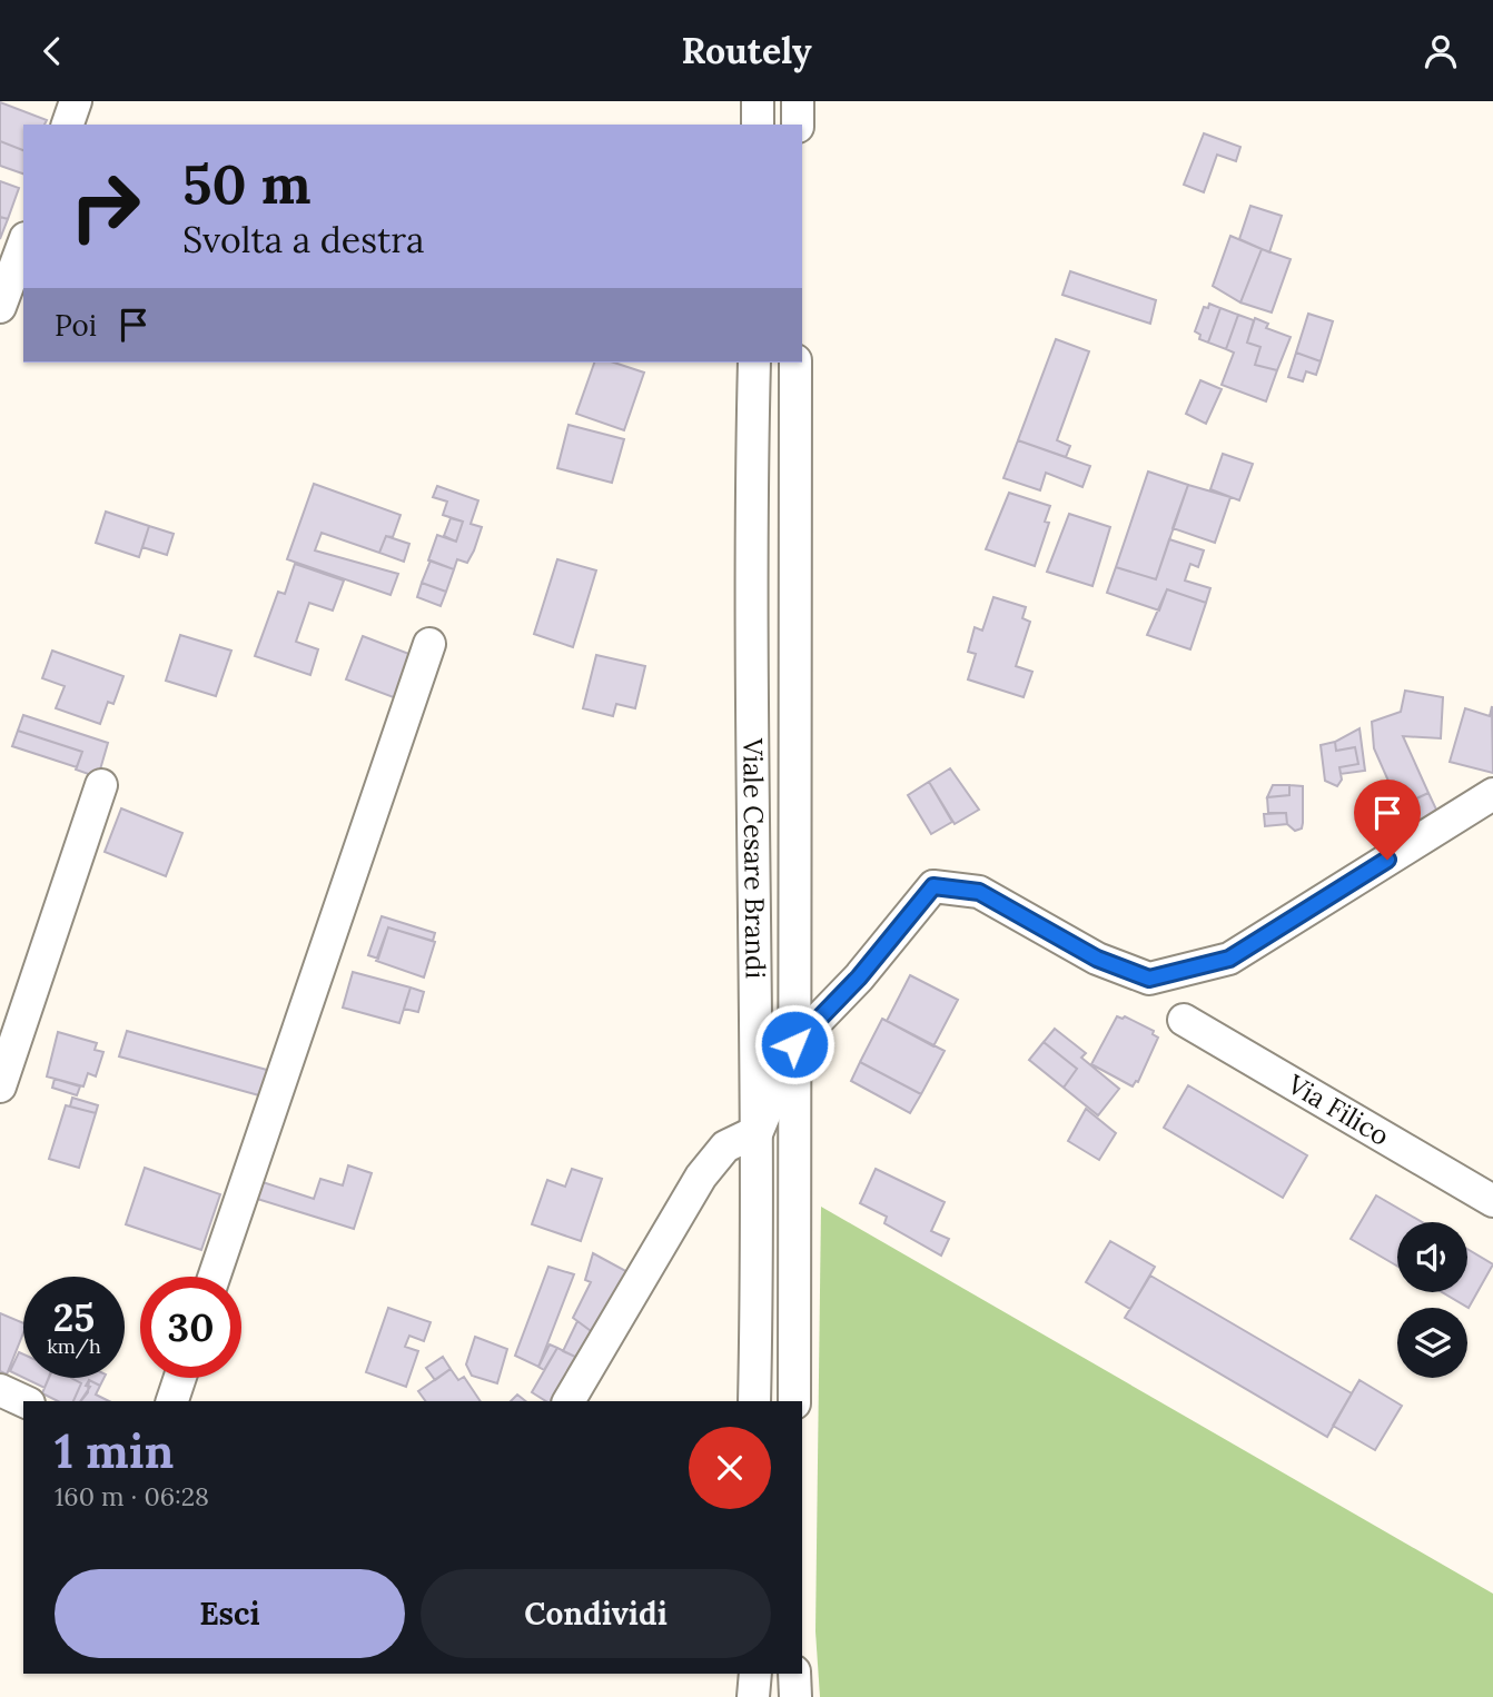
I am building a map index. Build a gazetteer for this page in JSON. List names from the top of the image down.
{
  "streets": {
    "street": ["Viale Cesare Brandi", "Via Filico"]
  },
  "page": {
    "header": "Routely",
    "turn": ["50 m", "Svolta a destra"],
    "then": "Poi",
    "speed": "25 km/h",
    "limit": "30",
    "heading": ["1 min", "160 m · 06:28"],
    "buttons": ["Esci", "Condividi"]
  }
}
